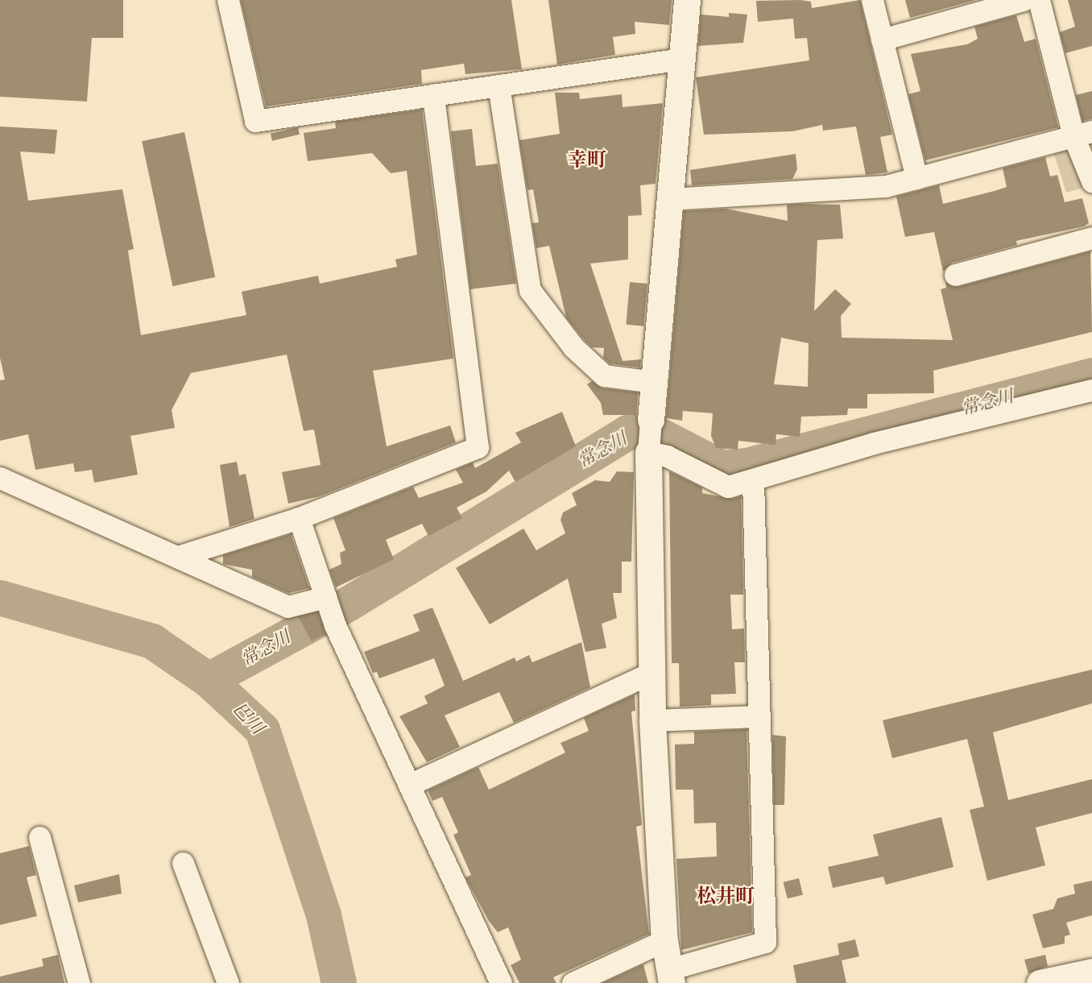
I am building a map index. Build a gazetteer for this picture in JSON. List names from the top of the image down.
{
  "districts": ["幸町", "松井町"],
  "water": ["常念川", "巴川"]
}
